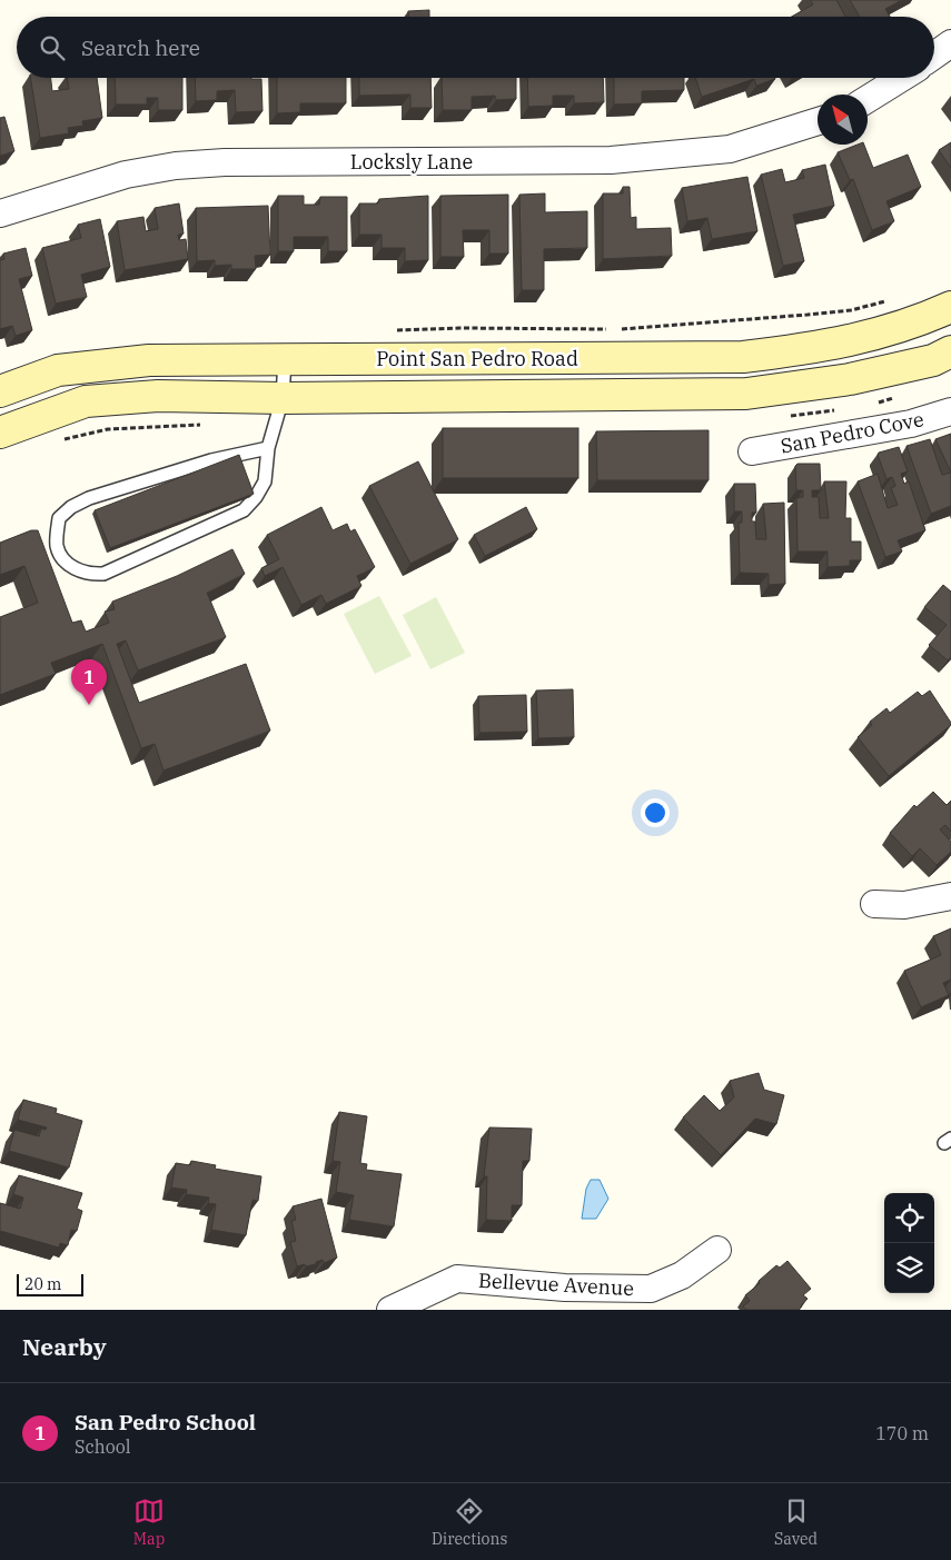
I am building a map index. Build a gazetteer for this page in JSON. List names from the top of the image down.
{
  "streets": {
    "main road": ["Point San Pedro Road"],
    "street": ["Locksly Lane", "San Pedro Cove", "Bellevue Avenue"]
  },
  "scale_bar": "20 m",
  "north": "top left",
  "page": {
    "search": "Search here",
    "pins": "1",
    "scale": "20 m",
    "heading": "Nearby",
    "list": [
      {
        "mark": "1",
        "name": "San Pedro School",
        "note": "School",
        "value": "170 m"
      }
    ],
    "nav": ["Map", "Directions", "Saved"]
  }
}
